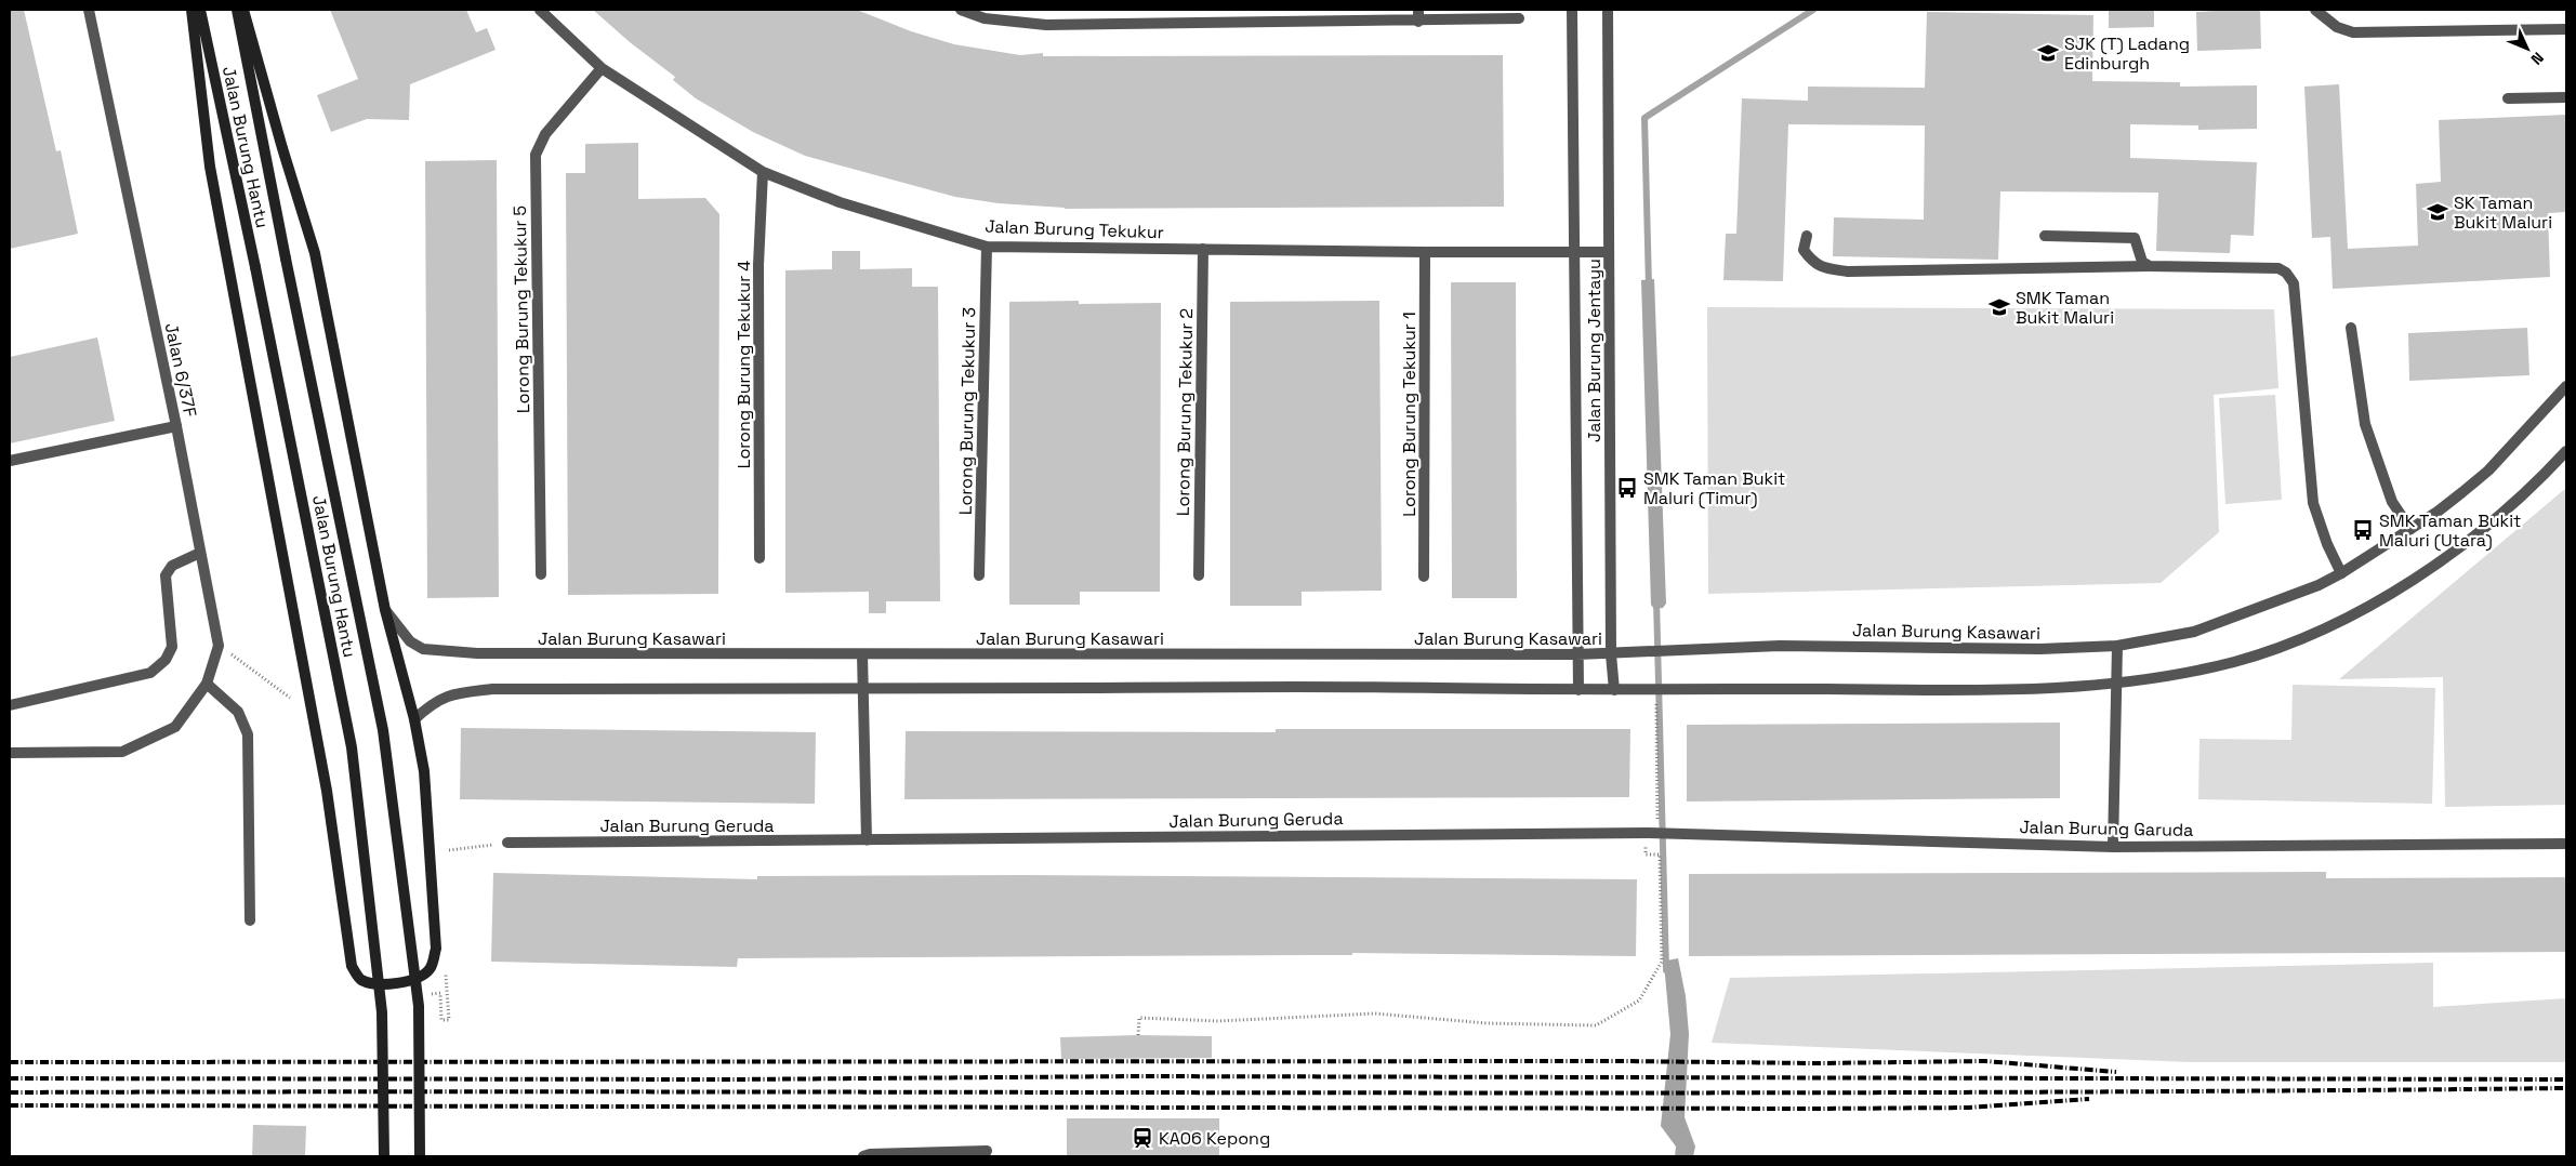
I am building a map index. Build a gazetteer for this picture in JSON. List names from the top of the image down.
{
  "streets": {
    "main road": ["Jalan Burung Hantu"],
    "street": [
      "Jalan Burung Tekukur",
      "Lorong Burung Tekukur 5",
      "Jalan Burung Jentayu",
      "Lorong Burung Tekukur 4",
      "Jalan 6/37F",
      "Lorong Burung Tekukur 3",
      "Lorong Burung Tekukur 2",
      "Lorong Burung Tekukur 1",
      "Jalan Burung Kasawari",
      "Jalan Burung Geruda",
      "Jalan Burung Garuda"
    ]
  },
  "crossings": [
    ["Jalan Burung Tekukur", "Lorong Burung Tekukur 5"],
    ["Jalan Burung Tekukur", "Jalan Burung Jentayu"],
    ["Jalan Burung Tekukur", "Lorong Burung Tekukur 4"],
    ["Jalan Burung Tekukur", "Lorong Burung Tekukur 3"],
    ["Jalan Burung Tekukur", "Lorong Burung Tekukur 2"],
    ["Jalan Burung Tekukur", "Lorong Burung Tekukur 1"],
    ["Jalan Burung Jentayu", "Jalan Burung Kasawari"],
    ["Jalan Burung Geruda", "Jalan Burung Garuda"]
  ],
  "places": {
    "school or university": ["SJK (T) Ladang Edinburgh", "SK Taman Bukit Maluri", "SMK Taman Bukit Maluri"],
    "bus stop": ["SMK Taman Bukit Maluri (Timur)", "SMK Taman Bukit Maluri (Utara)"],
    "station": ["KA06 Kepong"]
  },
  "north": "bottom right"
}
